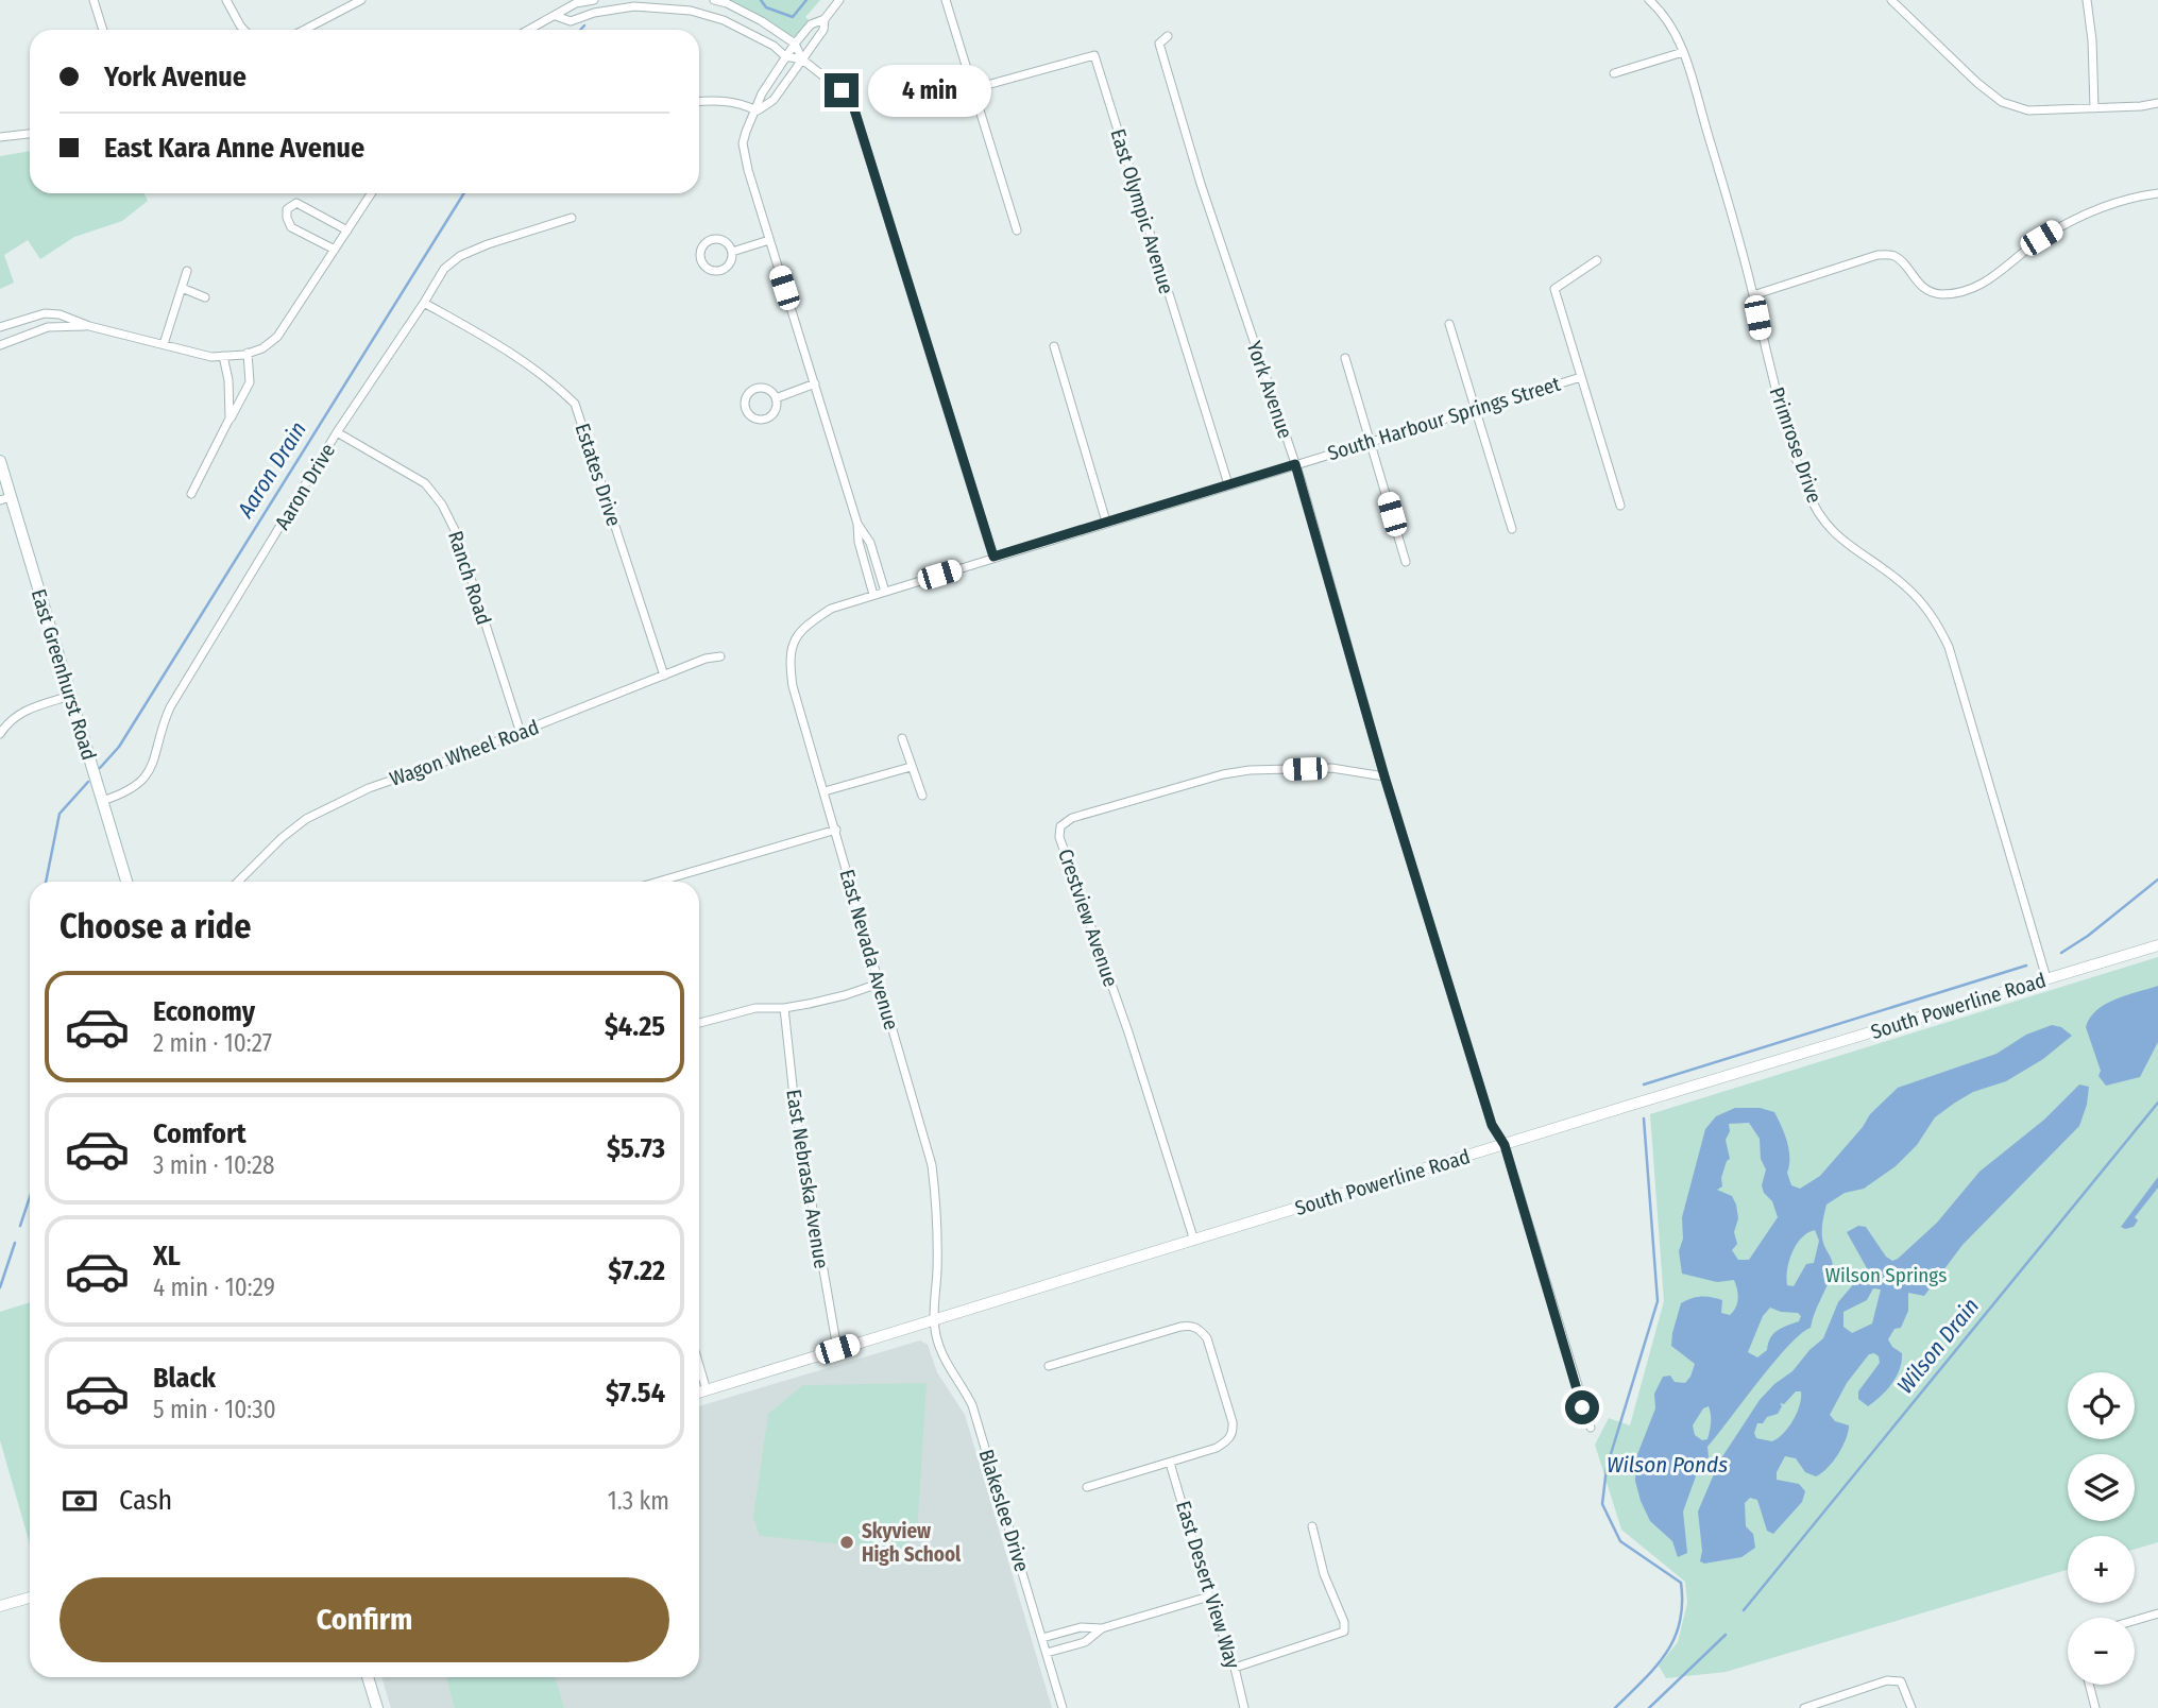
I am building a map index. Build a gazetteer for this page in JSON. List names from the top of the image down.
{
  "streets": {
    "main road": ["East Greenhurst Road"],
    "street": [
      "East Olympic Avenue",
      "York Avenue",
      "South Harbour Springs Street",
      "Primrose Drive",
      "Estates Drive",
      "Aaron Drive",
      "Ranch Road",
      "Wagon Wheel Road",
      "Crestview Avenue",
      "East Nevada Avenue",
      "South Powerline Road",
      "East Nebraska Avenue",
      "Blakeslee Drive",
      "East Desert View Way"
    ]
  },
  "crossings": [
    ["East Olympic Avenue", "South Harbour Springs Street"],
    ["York Avenue", "South Harbour Springs Street"],
    ["York Avenue", "Crestview Avenue"],
    ["York Avenue", "South Powerline Road"],
    ["South Harbour Springs Street", "East Nevada Avenue"],
    ["Primrose Drive", "South Powerline Road"],
    ["Estates Drive", "Aaron Drive"],
    ["Estates Drive", "Wagon Wheel Road"],
    ["Aaron Drive", "Ranch Road"],
    ["Aaron Drive", "East Greenhurst Road"],
    ["Ranch Road", "Wagon Wheel Road"],
    ["Crestview Avenue", "South Powerline Road"],
    ["East Nevada Avenue", "South Powerline Road"],
    ["East Nevada Avenue", "Blakeslee Drive"],
    ["South Powerline Road", "East Nebraska Avenue"],
    ["South Powerline Road", "Blakeslee Drive"]
  ],
  "water": ["Aaron Drain", "Wilson Drain", "Wilson Ponds"],
  "parks": ["Wilson Springs"],
  "places": ["Skyview High School"],
  "page": {
    "banner": ["York Avenue", "East Kara Anne Avenue"],
    "bubble": "4 min",
    "heading": "Choose a ride",
    "list": [
      {
        "name": "Economy",
        "note": "2 min · 10:27",
        "value": "$4.25"
      },
      {
        "name": "Comfort",
        "note": "3 min · 10:28",
        "value": "$5.73"
      },
      {
        "name": "XL",
        "note": "4 min · 10:29",
        "value": "$7.22"
      },
      {
        "name": "Black",
        "note": "5 min · 10:30",
        "value": "$7.54"
      }
    ],
    "map_buttons": ["+", "−"],
    "pay": ["Cash", "1.3 km"],
    "buttons": "Confirm"
  }
}
